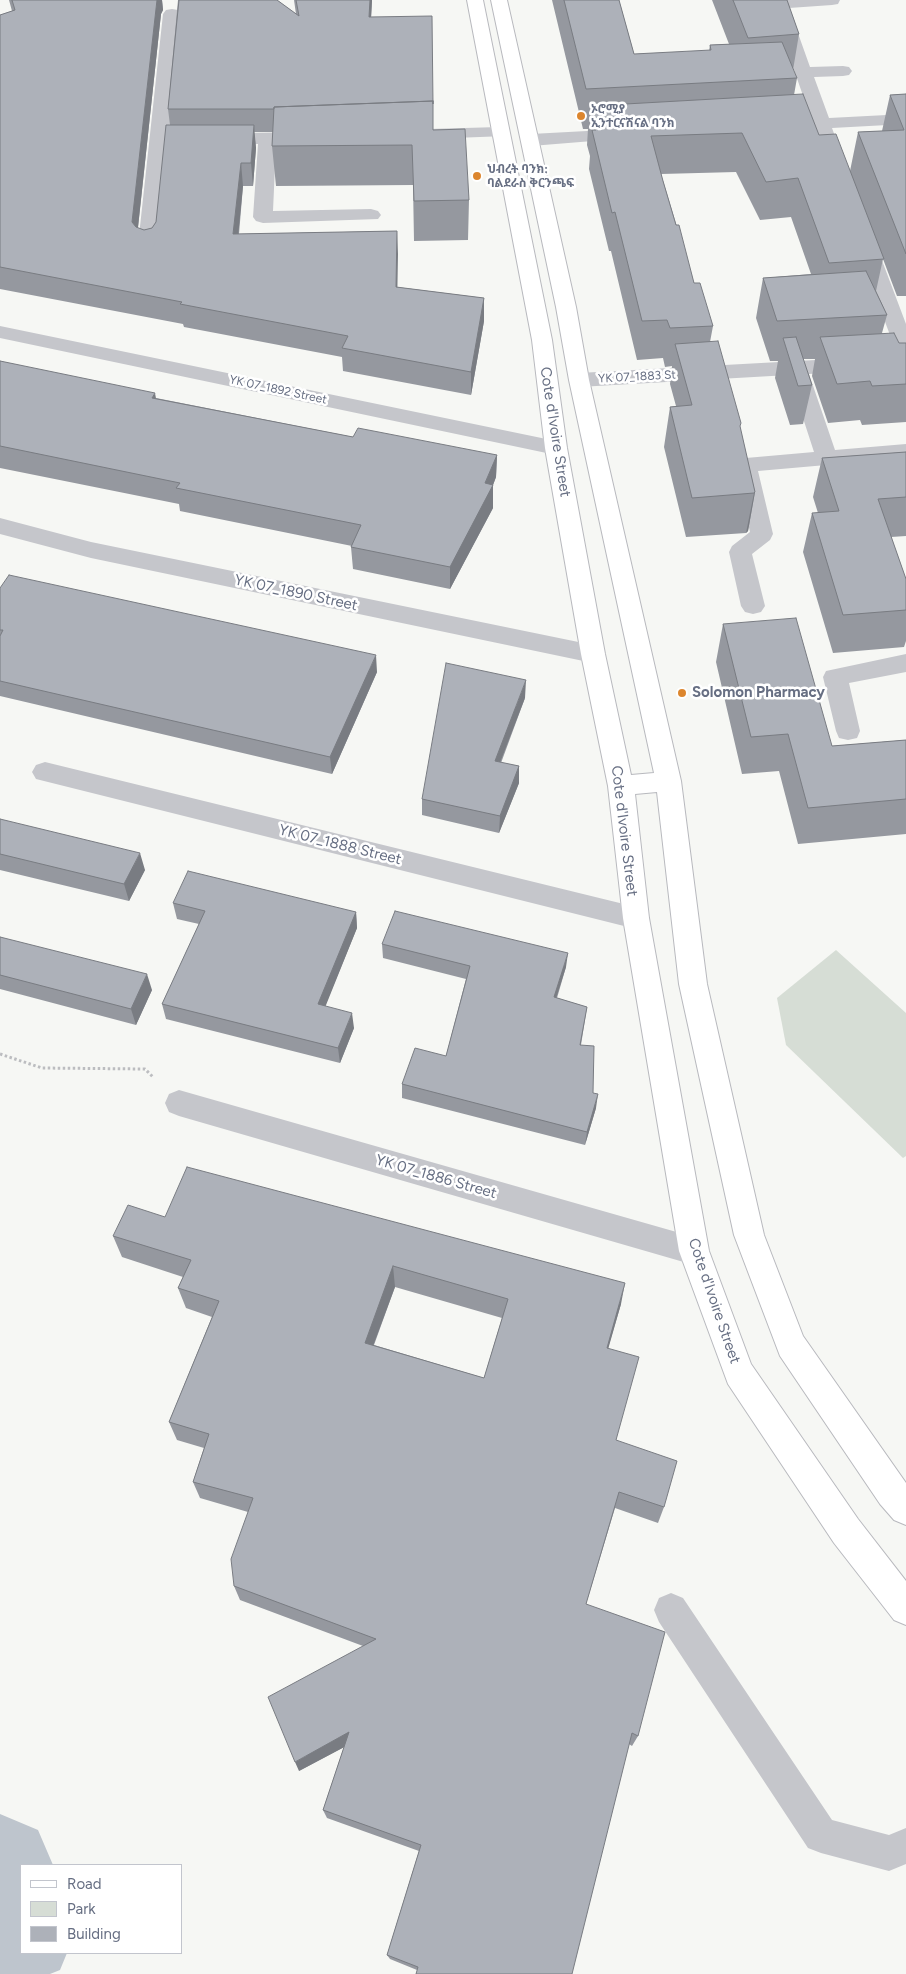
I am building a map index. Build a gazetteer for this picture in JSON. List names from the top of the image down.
{
  "streets": {
    "main road": ["Cote d'Ivoire Street"],
    "street": [
      "YK 07_1883 St",
      "YK 07_1892 Street",
      "YK 07_1890 Street",
      "YK 07_1888 Street",
      "YK 07_1886 Street"
    ]
  },
  "crossings": [
    ["YK 07_1883 St", "Cote d'Ivoire Street"],
    ["YK 07_1892 Street", "Cote d'Ivoire Street"],
    ["Cote d'Ivoire Street", "YK 07_1890 Street"],
    ["Cote d'Ivoire Street", "YK 07_1888 Street"],
    ["Cote d'Ivoire Street", "YK 07_1886 Street"]
  ],
  "places": ["ኦሮሚያ ኢንተርናሽናል ባንክ", "ህብረት ባንክ: ባልደራስ ቅርንጫፍ", "Solomon Pharmacy"],
  "legend": ["Road", "Park", "Building"]
}
